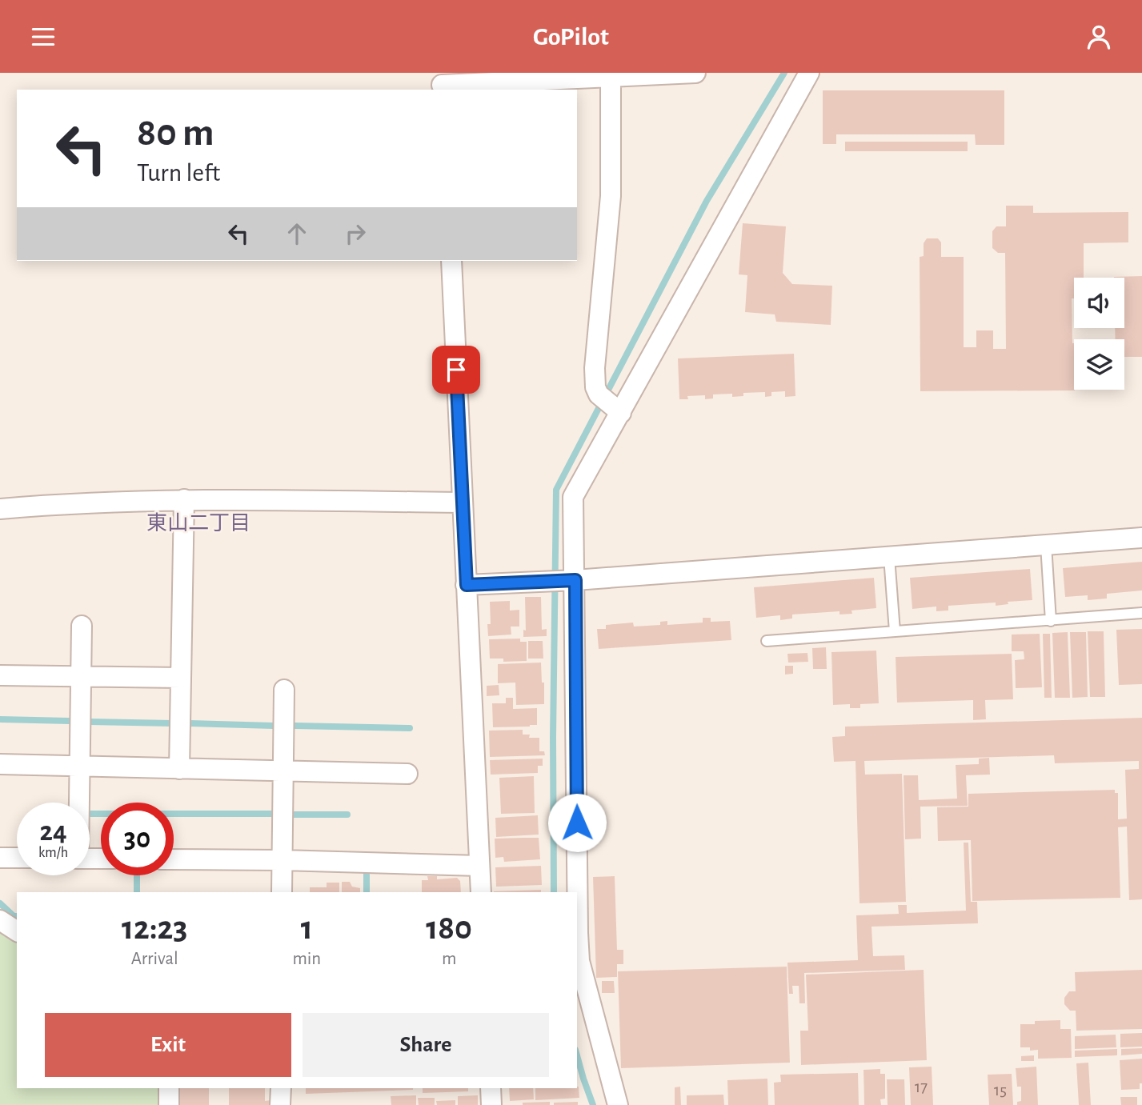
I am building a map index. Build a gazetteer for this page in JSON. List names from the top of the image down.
{
  "districts": ["東山二丁目"],
  "house_numbers": ["17", "15"],
  "page": {
    "header": "GoPilot",
    "turn": ["80 m", "Turn left"],
    "speed": "24 km/h",
    "limit": "30",
    "eta": [
      "12:23",
      "Arrival",
      "1",
      "min",
      "180",
      "m"
    ],
    "buttons": ["Exit", "Share"]
  }
}
